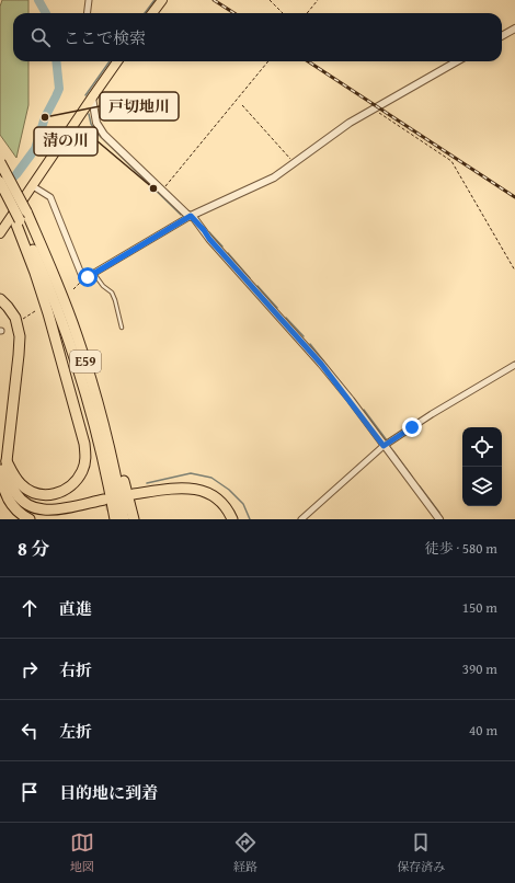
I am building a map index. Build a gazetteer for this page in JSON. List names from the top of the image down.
{
  "streets": {
    "highway": ["E59"]
  },
  "places": ["戸切地川", "清の川"],
  "page": {
    "search": "ここで検索",
    "heading": ["8 分", "徒歩 · 580 m"],
    "list": [
      ["直進", "150 m"],
      ["右折", "390 m"],
      ["左折", "40 m"],
      "目的地に到着"
    ],
    "nav": ["地図", "経路", "保存済み"]
  }
}
